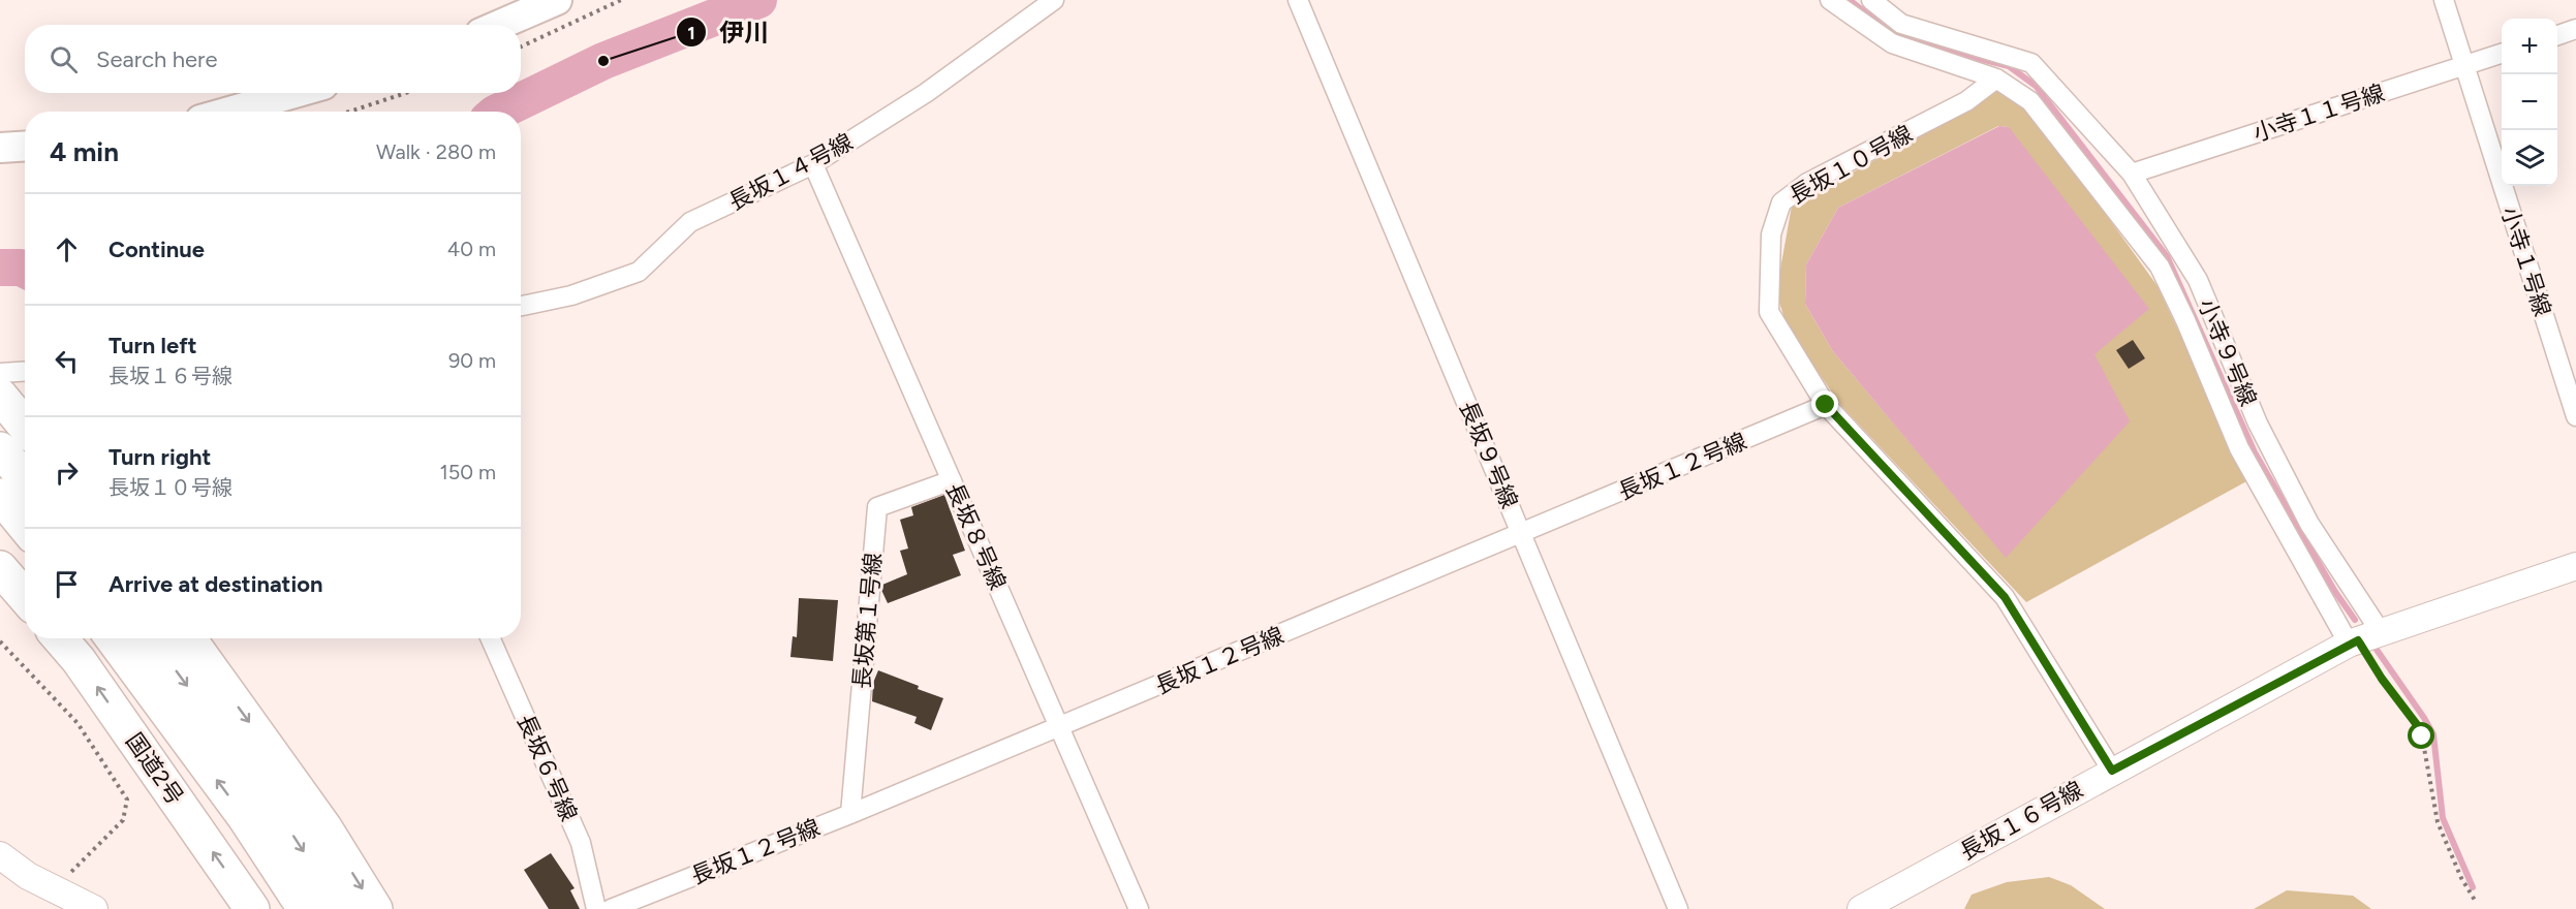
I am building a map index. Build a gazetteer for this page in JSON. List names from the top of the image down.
{
  "streets": {
    "highway": ["国道2号"],
    "street": [
      "小寺１１号線",
      "長坂１０号線",
      "長坂１４号線",
      "小寺１号線",
      "小寺９号線",
      "長坂９号線",
      "長坂１２号線",
      "長坂８号線",
      "長坂第１号線",
      "長坂６号線",
      "長坂１６号線"
    ]
  },
  "crossings": [
    ["小寺１１号線", "小寺１号線"],
    ["小寺１１号線", "小寺９号線"],
    ["長坂１０号線", "長坂１２号線"],
    ["長坂１０号線", "長坂１６号線"],
    ["長坂１４号線", "長坂８号線"],
    ["小寺９号線", "長坂１６号線"],
    ["長坂９号線", "長坂１２号線"],
    ["長坂１２号線", "長坂８号線"],
    ["長坂１２号線", "長坂第１号線"],
    ["長坂８号線", "長坂第１号線"]
  ],
  "places": ["伊川"],
  "page": {
    "map_buttons": ["+", "−"],
    "search": "Search here",
    "heading": ["4 min", "Walk · 280 m"],
    "list": [
      ["Continue", "40 m"],
      ["Turn left", "長坂１６号線", "90 m"],
      ["Turn right", "長坂１０号線", "150 m"],
      "Arrive at destination"
    ]
  }
}
